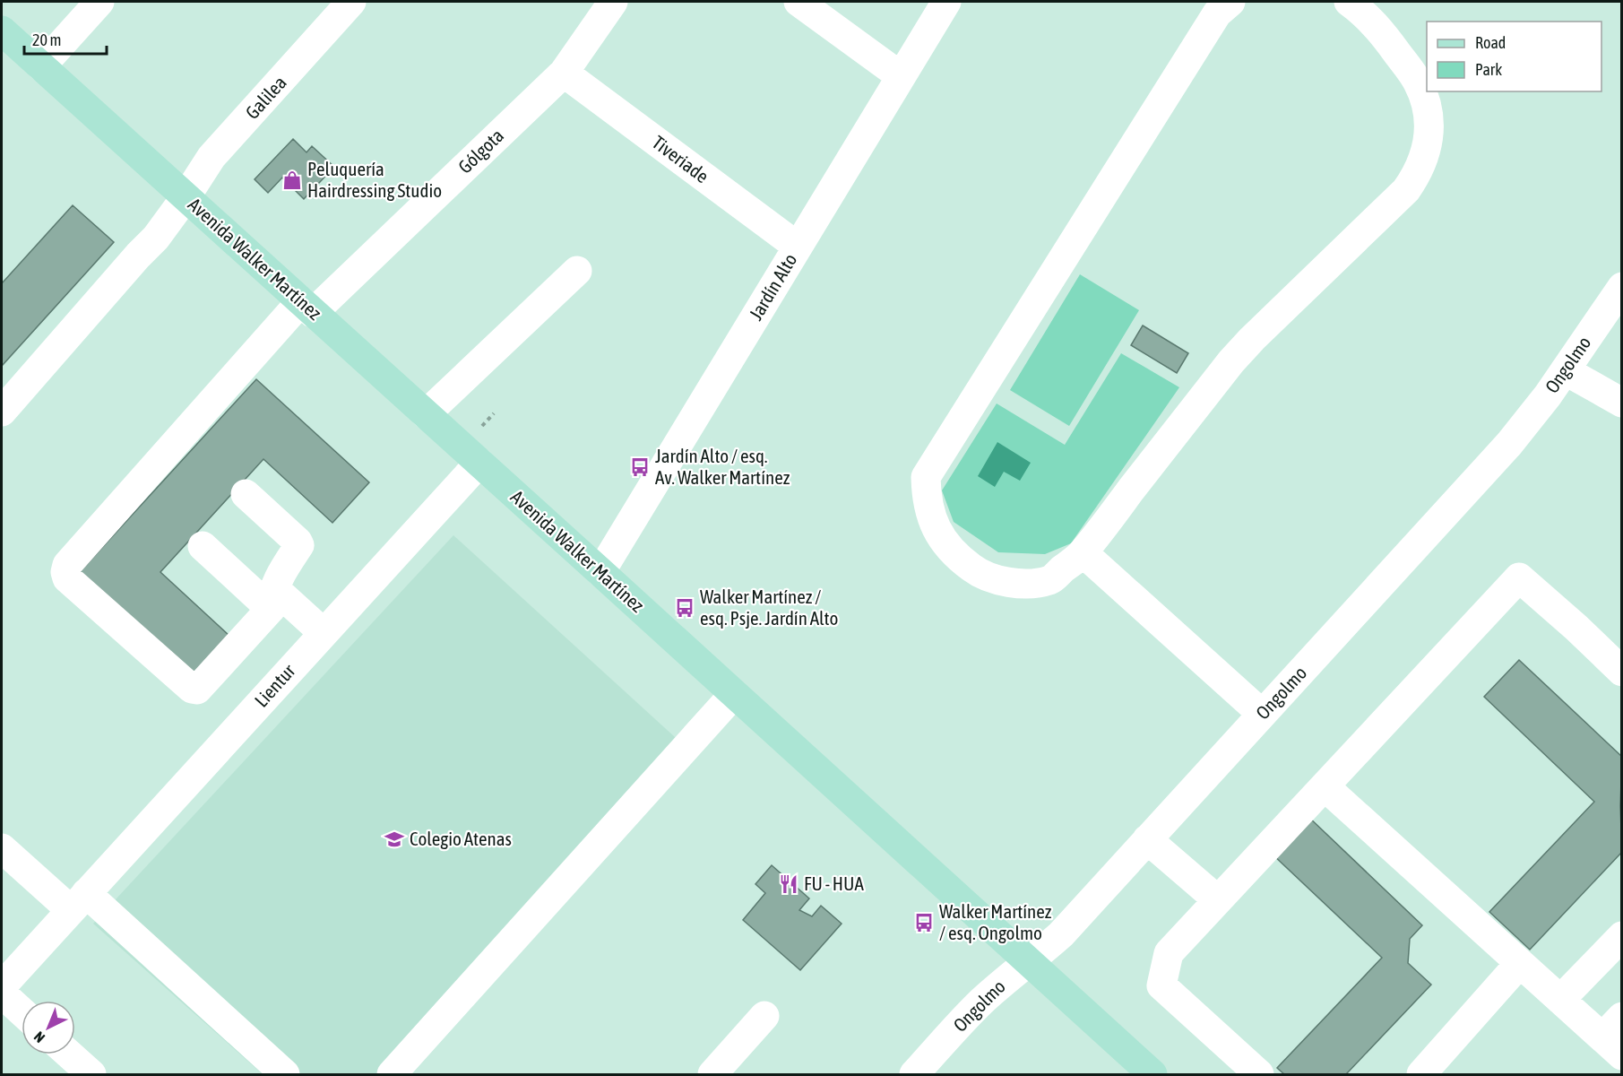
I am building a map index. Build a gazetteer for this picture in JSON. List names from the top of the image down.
{
  "streets": {
    "main road": ["Avenida Walker Martínez"],
    "street": [
      "Galilea",
      "Gólgota",
      "Tiveriade",
      "Jardín Alto",
      "Ongolmo",
      "Lientur"
    ]
  },
  "crossings": [
    ["Galilea", "Avenida Walker Martínez"],
    ["Gólgota", "Tiveriade"],
    ["Gólgota", "Avenida Walker Martínez"],
    ["Tiveriade", "Jardín Alto"],
    ["Avenida Walker Martínez", "Jardín Alto"],
    ["Avenida Walker Martínez", "Ongolmo"],
    ["Avenida Walker Martínez", "Lientur"]
  ],
  "places": {
    "shop": ["Peluquería Hairdressing Studio"],
    "bus stop": ["Jardín Alto / esq. Av. Walker Martínez", "Walker Martínez / esq. Psje. Jardín Alto", "Walker Martínez / esq. Ongolmo"],
    "school or university": ["Colegio Atenas"],
    "restaurant": ["FU - HUA"]
  },
  "legend": ["Road", "Park"],
  "scale_bar": "20 m",
  "north": "bottom left"
}
